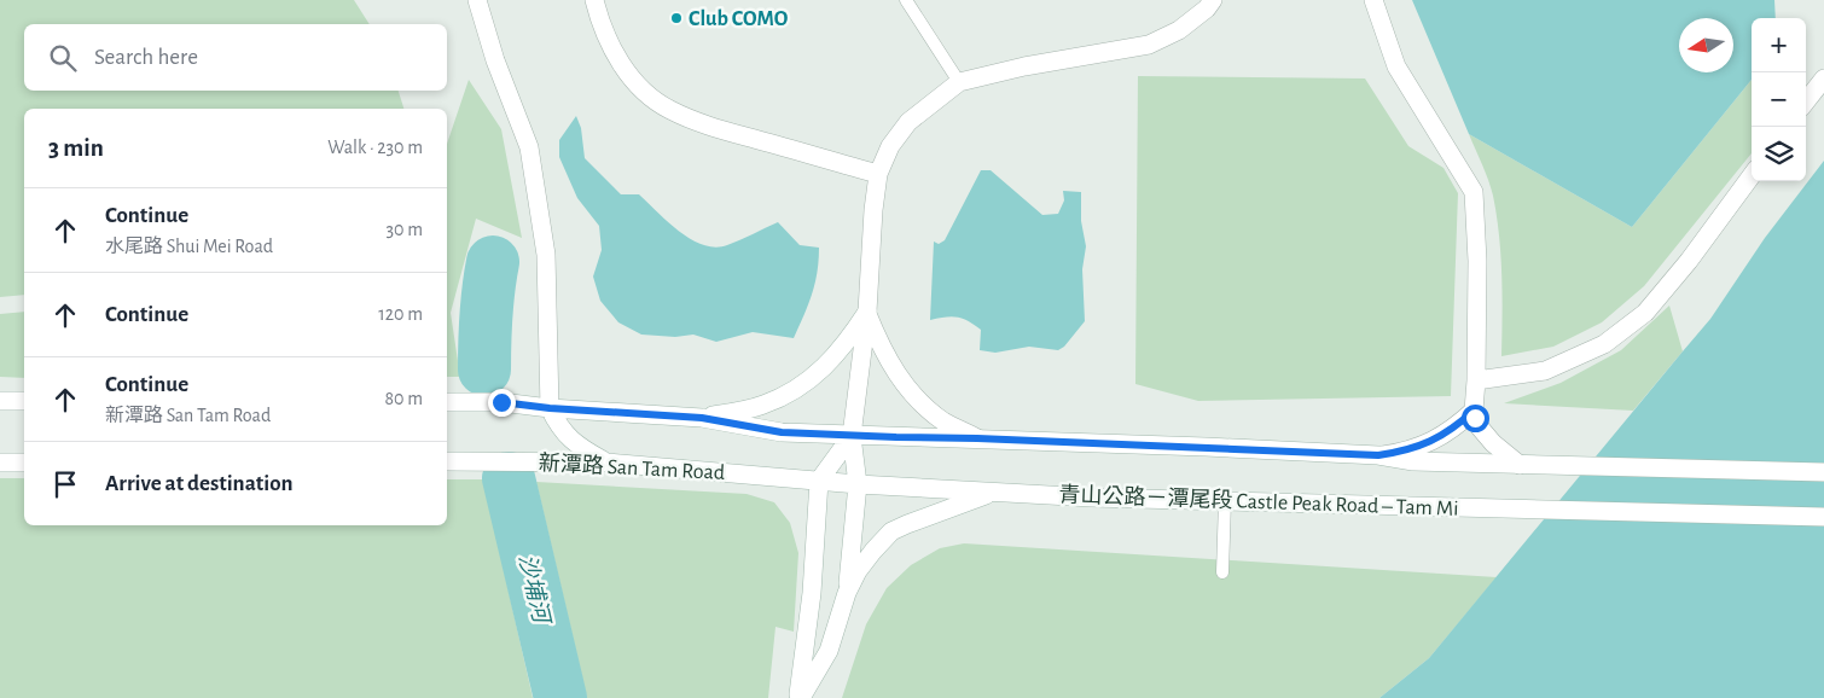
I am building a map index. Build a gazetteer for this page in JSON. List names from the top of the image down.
{
  "streets": {
    "street": ["新潭路 San Tam Road", "青山公路－潭尾段 Castle Peak Road – Tam Mi"]
  },
  "crossings": [
    ["新潭路 San Tam Road", "青山公路－潭尾段 Castle Peak Road – Tam Mi"]
  ],
  "water": ["沙埔河"],
  "places": ["Club COMO"],
  "north": "left",
  "page": {
    "map_buttons": ["+", "−"],
    "search": "Search here",
    "heading": ["3 min", "Walk · 230 m"],
    "list": [
      ["Continue", "水尾路 Shui Mei Road", "30 m"],
      ["Continue", "120 m"],
      ["Continue", "新潭路 San Tam Road", "80 m"],
      "Arrive at destination"
    ]
  }
}
